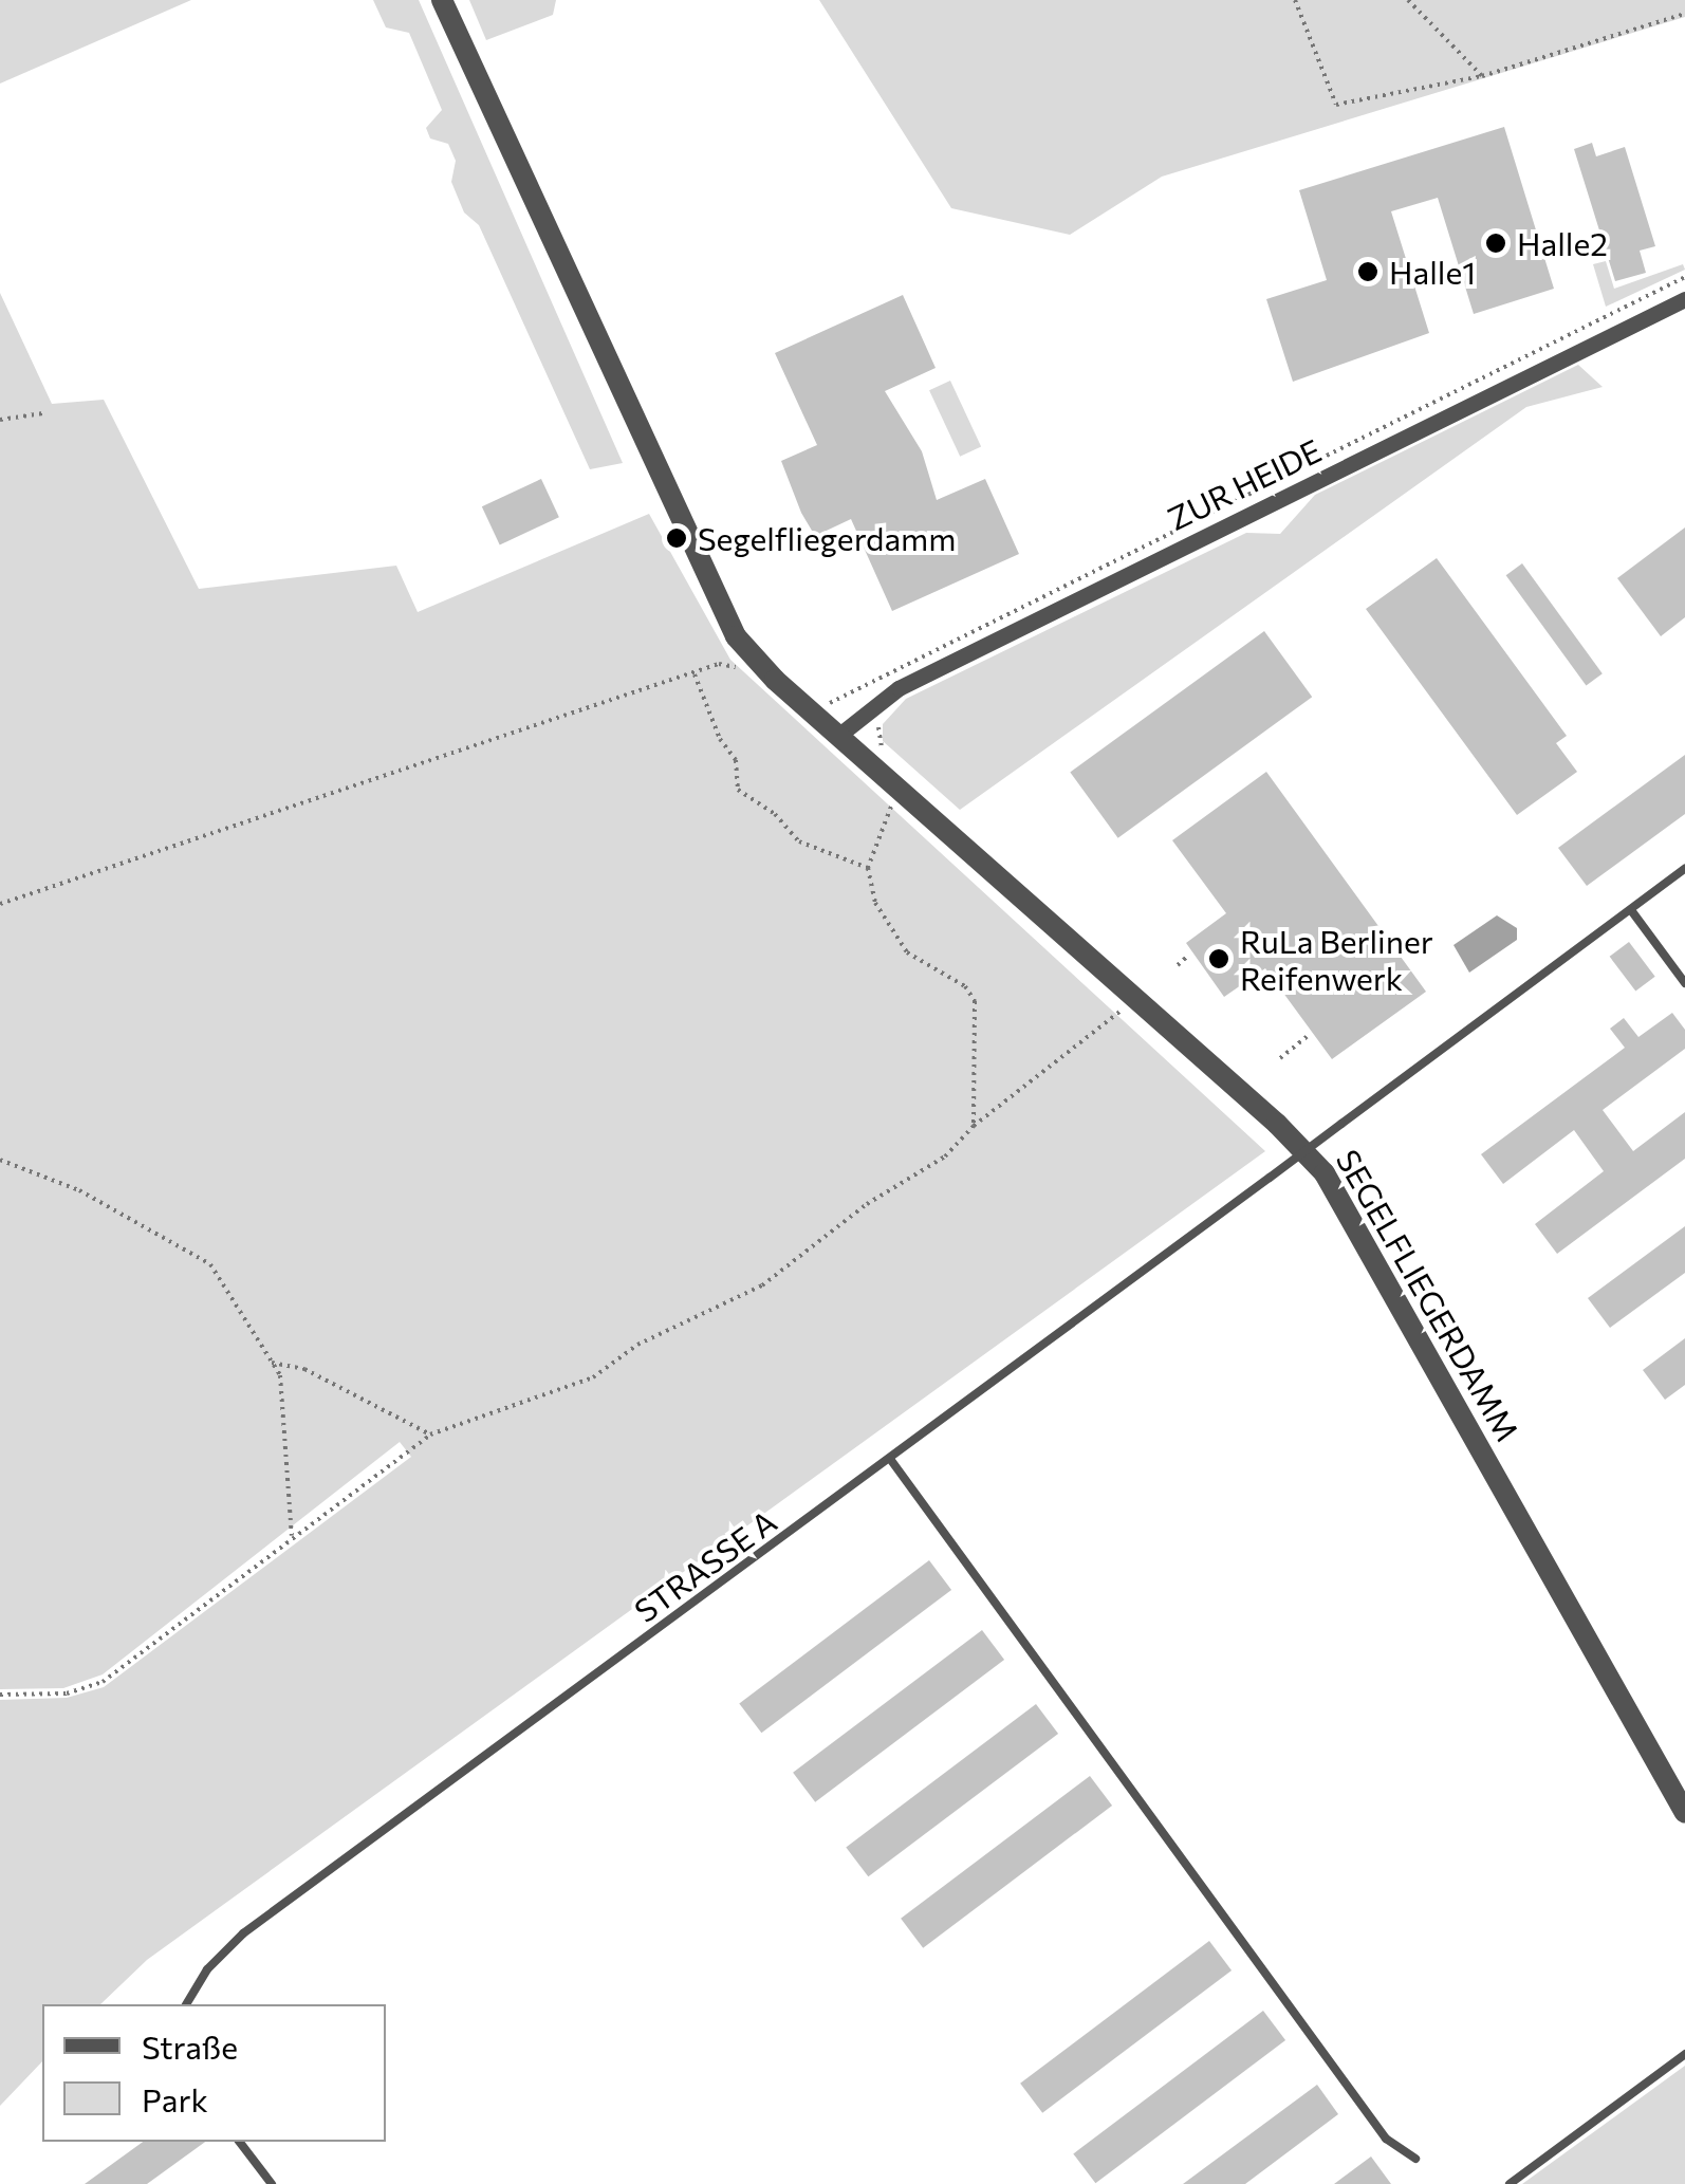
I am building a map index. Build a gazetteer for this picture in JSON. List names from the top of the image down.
{
  "streets": {
    "street": ["ZUR HEIDE", "SEGELFLIEGERDAMM"],
    "lane": ["STRASSE A"]
  },
  "crossings": [
    ["ZUR HEIDE", "SEGELFLIEGERDAMM"]
  ],
  "places": [
    "Halle2",
    "Halle1",
    "Segelfliegerdamm",
    "RuLa Berliner Reifenwerk"
  ],
  "legend": ["Straße", "Park"]
}
